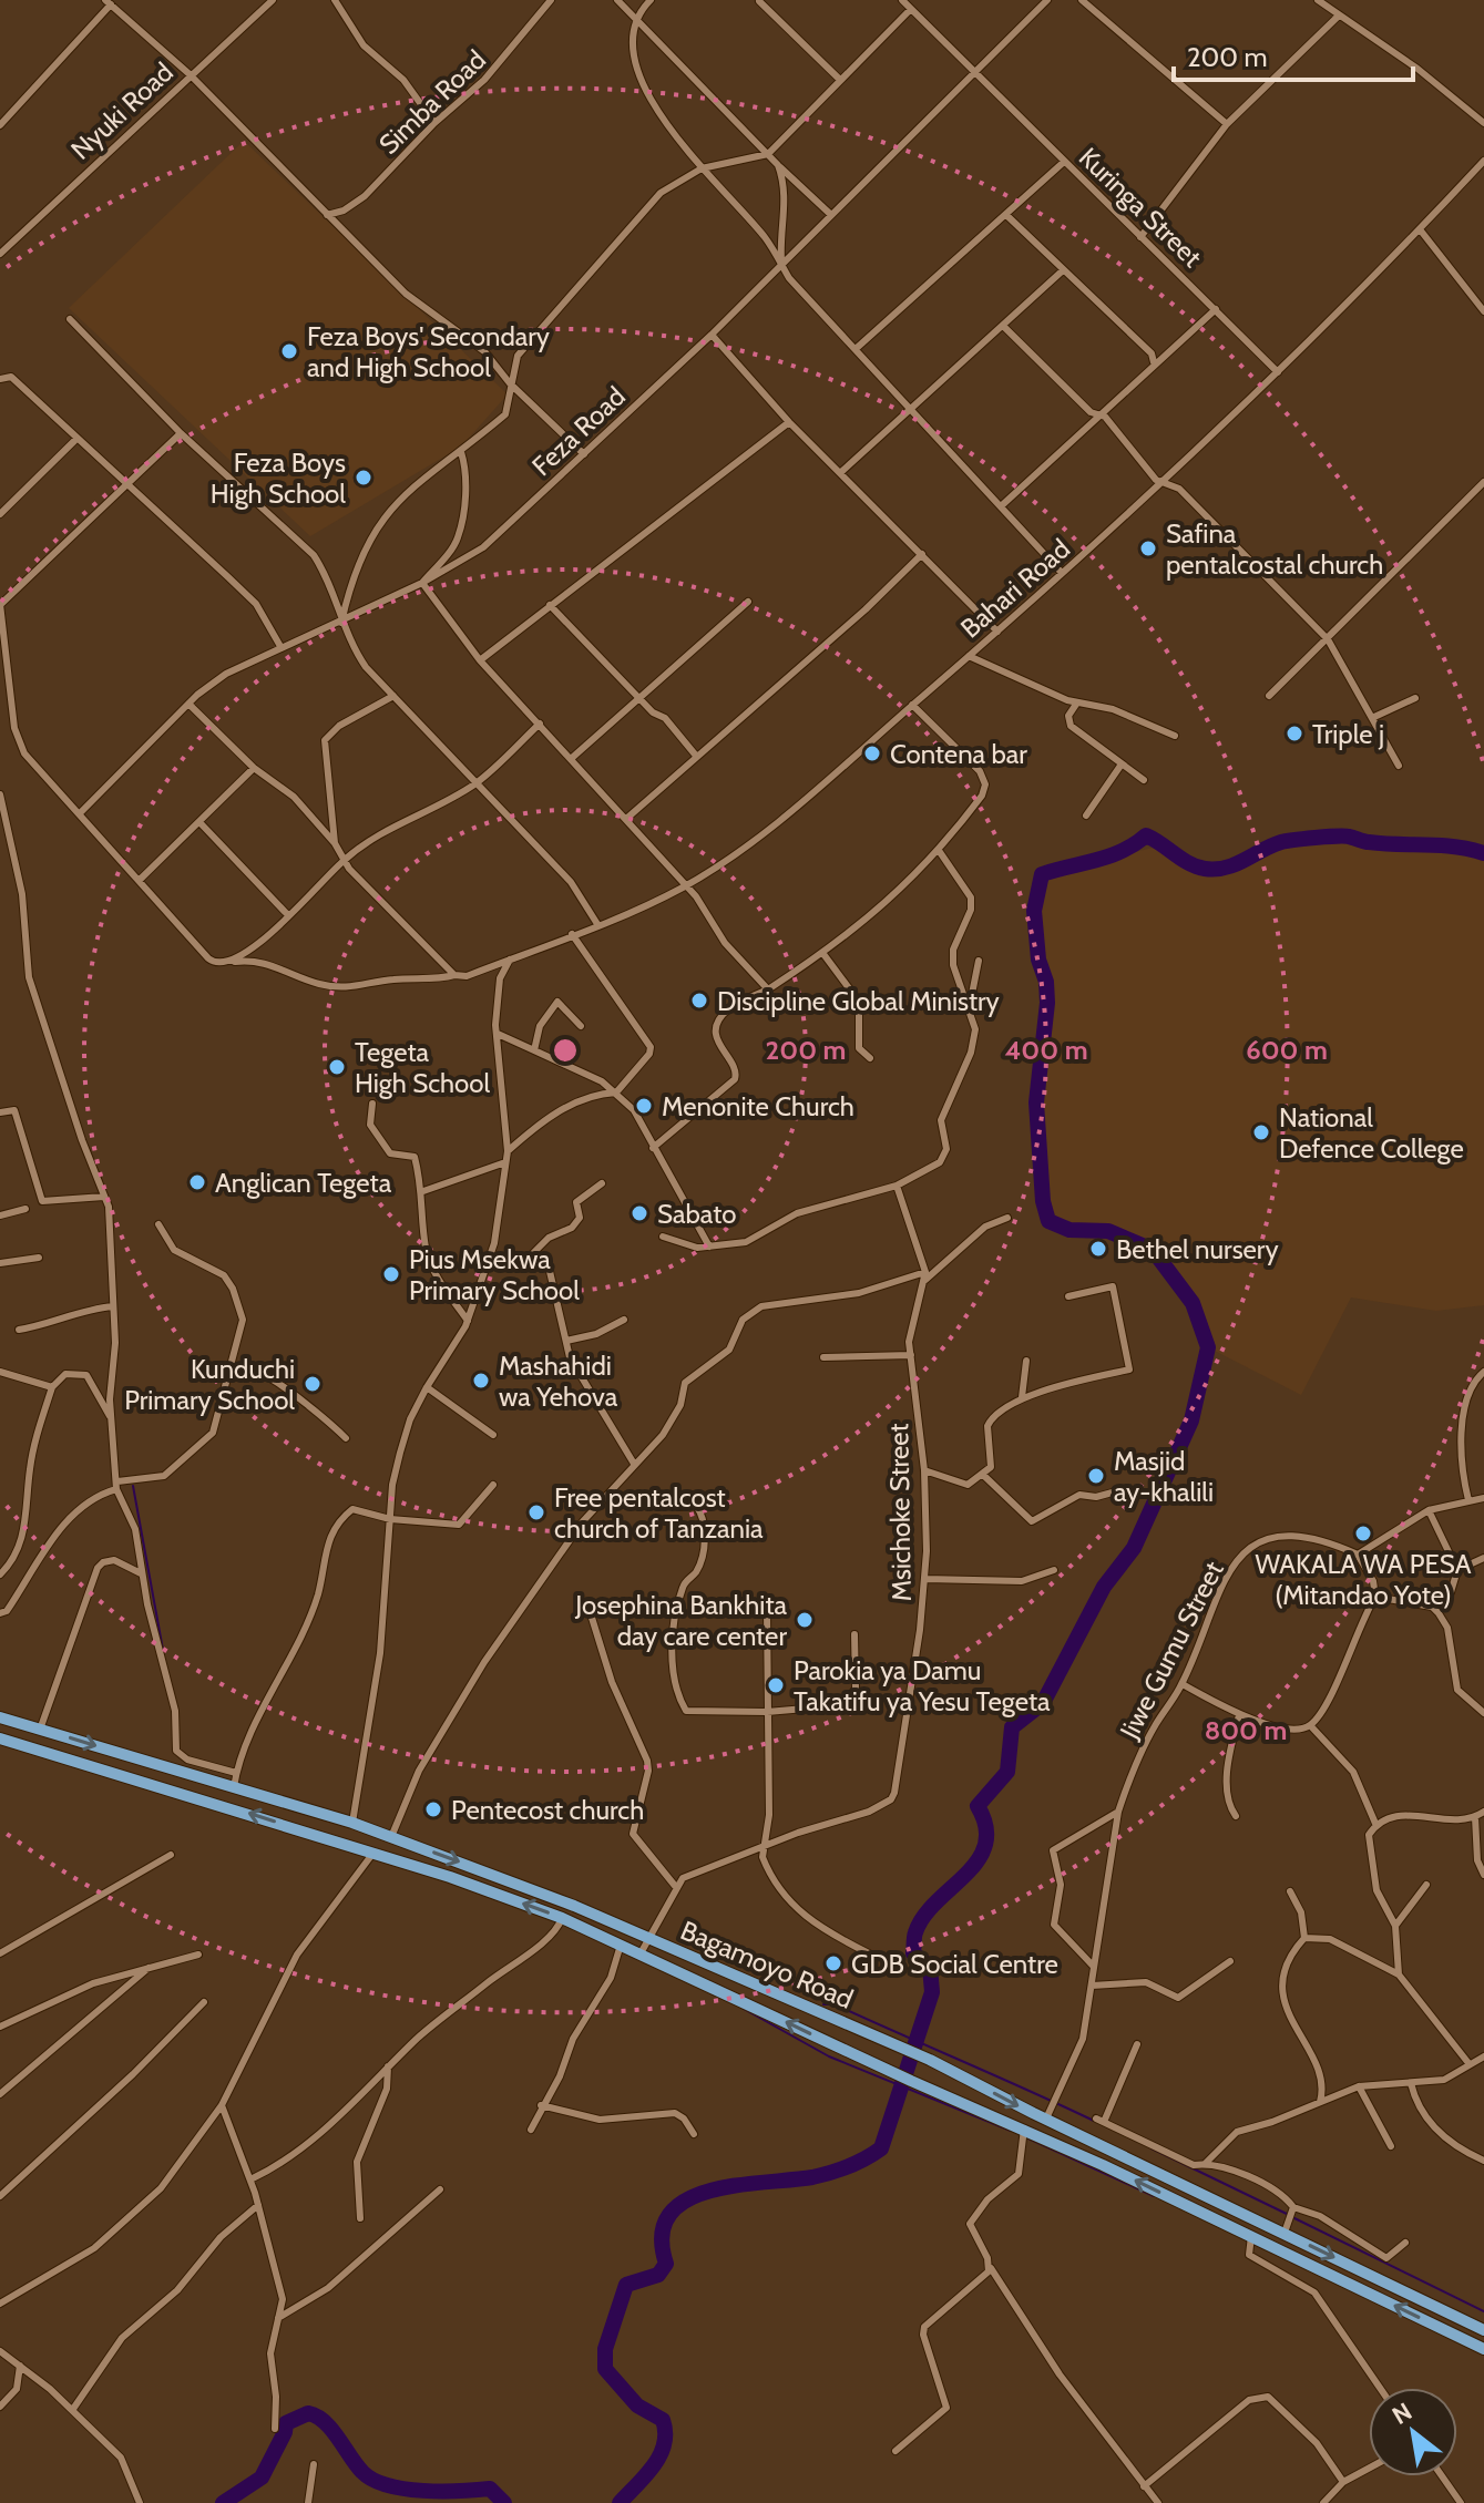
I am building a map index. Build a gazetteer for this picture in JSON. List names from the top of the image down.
{
  "streets": {
    "highway": ["Bagamoyo Road"],
    "street": [
      "Simba Road",
      "Nyuki Road",
      "Kuringa Street",
      "Feza Road",
      "Bahari Road",
      "Msichoke Street",
      "Jiwe Gumu Street"
    ]
  },
  "crossings": [
    ["Kuringa Street", "Feza Road"],
    ["Kuringa Street", "Bahari Road"],
    ["Jiwe Gumu Street", "Bagamoyo Road"]
  ],
  "places": [
    "Feza Boys' Secondary and High School",
    "Feza Boys High School",
    "Safina pentalcostal church",
    "Triple j",
    "Contena bar",
    "Discipline Global Ministry",
    "Tegeta High School",
    "Menonite Church",
    "National Defence College",
    "Anglican Tegeta",
    "Sabato",
    "Bethel nursery",
    "Pius Msekwa Primary School",
    "Mashahidi wa Yehova",
    "Kunduchi Primary School",
    "Masjid ay-khalili",
    "Free pentalcost church of Tanzania",
    "WAKALA WA PESA (Mitandao Yote)",
    "Josephina Bankhita day care center",
    "Parokia ya Damu Takatifu ya Yesu Tegeta",
    "Pentecost church",
    "GDB Social Centre"
  ],
  "scale_bar": "200 m",
  "north": "top left",
  "rings": [
    "200 m",
    "400 m",
    "600 m",
    "800 m"
  ]
}
